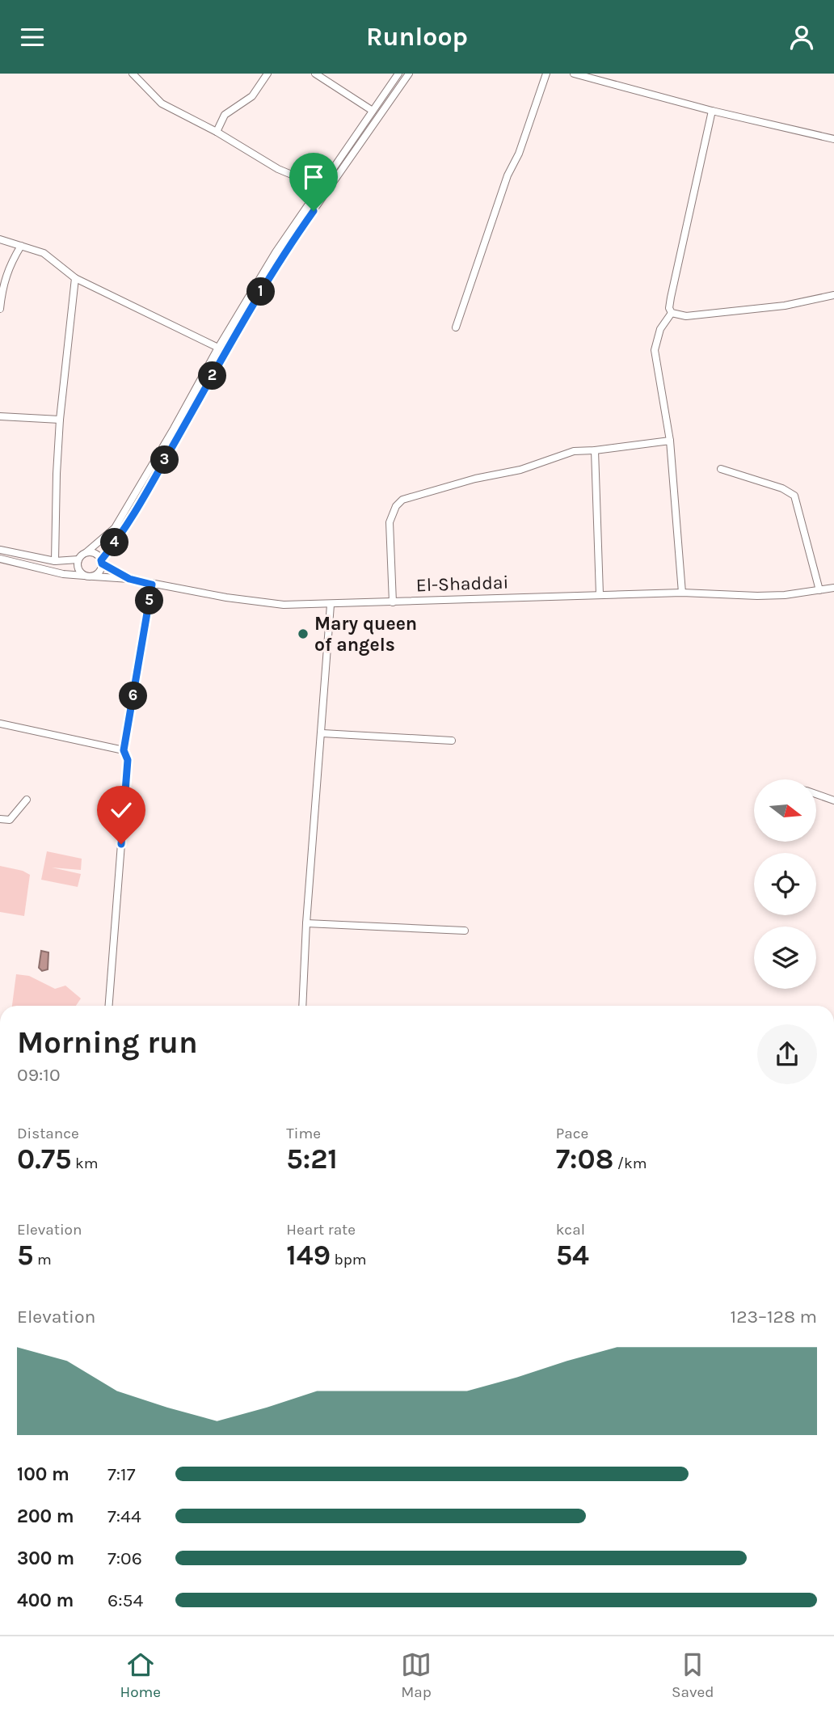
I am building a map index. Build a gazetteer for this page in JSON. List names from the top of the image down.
{
  "streets": {
    "street": ["El-Shaddai"]
  },
  "places": ["Mary queen of angels"],
  "north": "right",
  "page": {
    "header": "Runloop",
    "pins": [
      "1",
      "2",
      "3",
      "4",
      "5",
      "6"
    ],
    "heading": ["Morning run", "09:10"],
    "stats": [
      ["Distance", "0.75 km"],
      ["Time", "5:21"],
      ["Pace", "7:08 /km"],
      ["Elevation", "5 m"],
      ["Heart rate", "149 bpm"],
      ["kcal", "54"]
    ],
    "chart": ["Elevation", "123–128 m"],
    "list": [
      {
        "name": "100 m",
        "note": "7:17"
      },
      {
        "name": "200 m",
        "note": "7:44"
      },
      {
        "name": "300 m",
        "note": "7:06"
      },
      {
        "name": "400 m",
        "note": "6:54"
      }
    ],
    "tabs": ["Home", "Map", "Saved"]
  }
}
